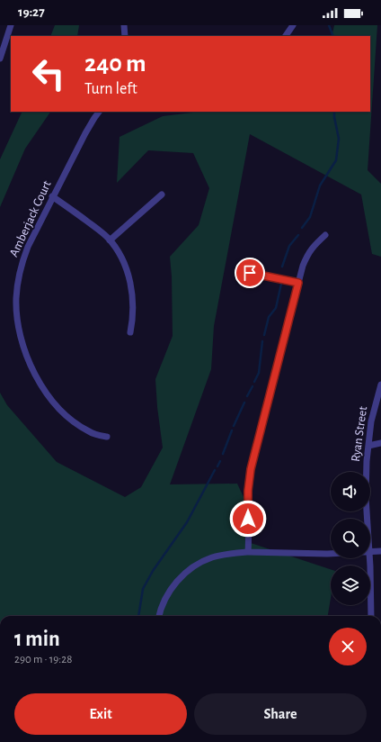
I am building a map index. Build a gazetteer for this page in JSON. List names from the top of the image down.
{
  "streets": {
    "street": ["Amberjack Court", "Ryan Street"]
  },
  "page": {
    "status": "19:27",
    "turn": ["240 m", "Turn left"],
    "heading": ["1 min", "290 m · 19:28"],
    "buttons": ["Exit", "Share"]
  }
}
